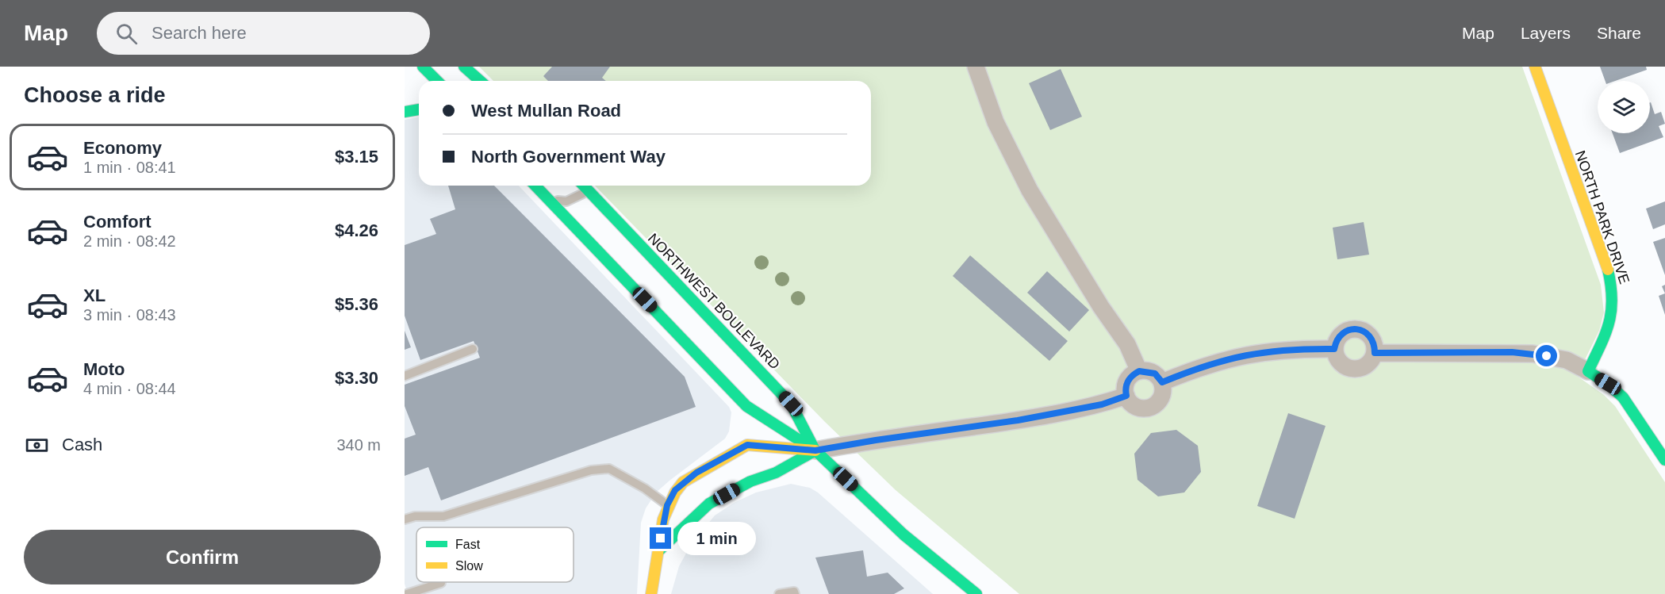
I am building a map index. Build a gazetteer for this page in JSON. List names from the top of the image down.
{
  "streets": {
    "main road": ["NORTH PARK DRIVE", "NORTHWEST BOULEVARD"]
  },
  "legend": ["Fast", "Slow"],
  "page": {
    "header": "Map",
    "search": "Search here",
    "nav": ["Map", "Layers", "Share"],
    "heading": "Choose a ride",
    "banner": ["West Mullan Road", "North Government Way"],
    "list": [
      {
        "name": "Economy",
        "note": "1 min · 08:41",
        "value": "$3.15"
      },
      {
        "name": "Comfort",
        "note": "2 min · 08:42",
        "value": "$4.26"
      },
      {
        "name": "XL",
        "note": "3 min · 08:43",
        "value": "$5.36"
      },
      {
        "name": "Moto",
        "note": "4 min · 08:44",
        "value": "$3.30"
      }
    ],
    "pay": ["Cash", "340 m"],
    "buttons": "Confirm",
    "bubble": "1 min"
  }
}
